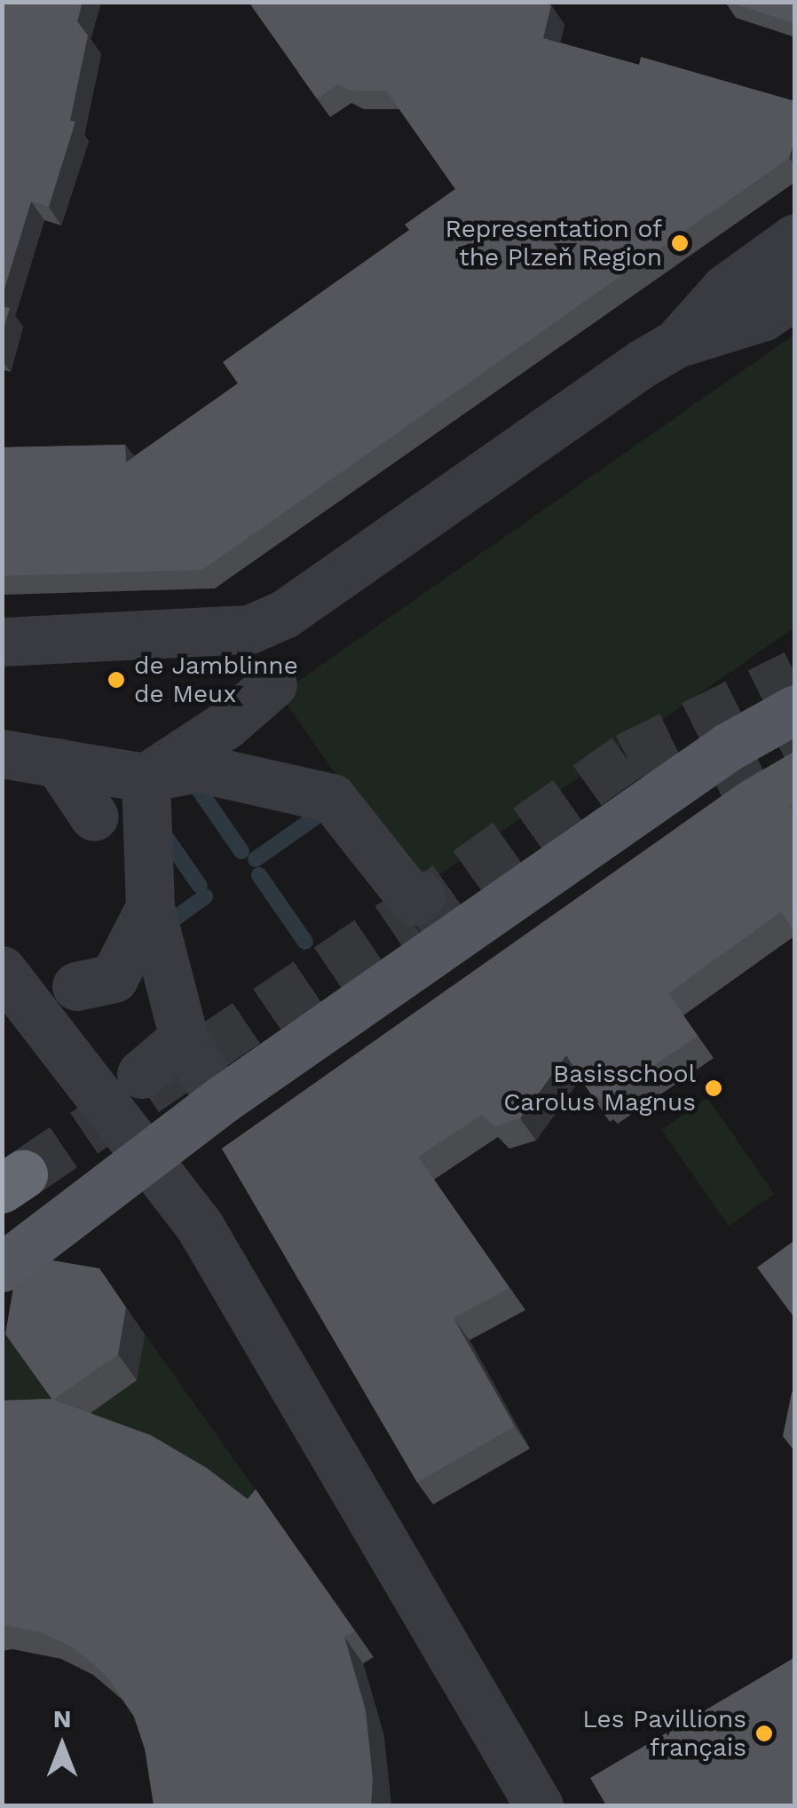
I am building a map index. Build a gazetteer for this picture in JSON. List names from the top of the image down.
{
  "places": [
    "Representation of the Plzeň Region",
    "de Jamblinne de Meux",
    "Basisschool Carolus Magnus",
    "Les Pavillions français"
  ],
  "north": "top"
}
